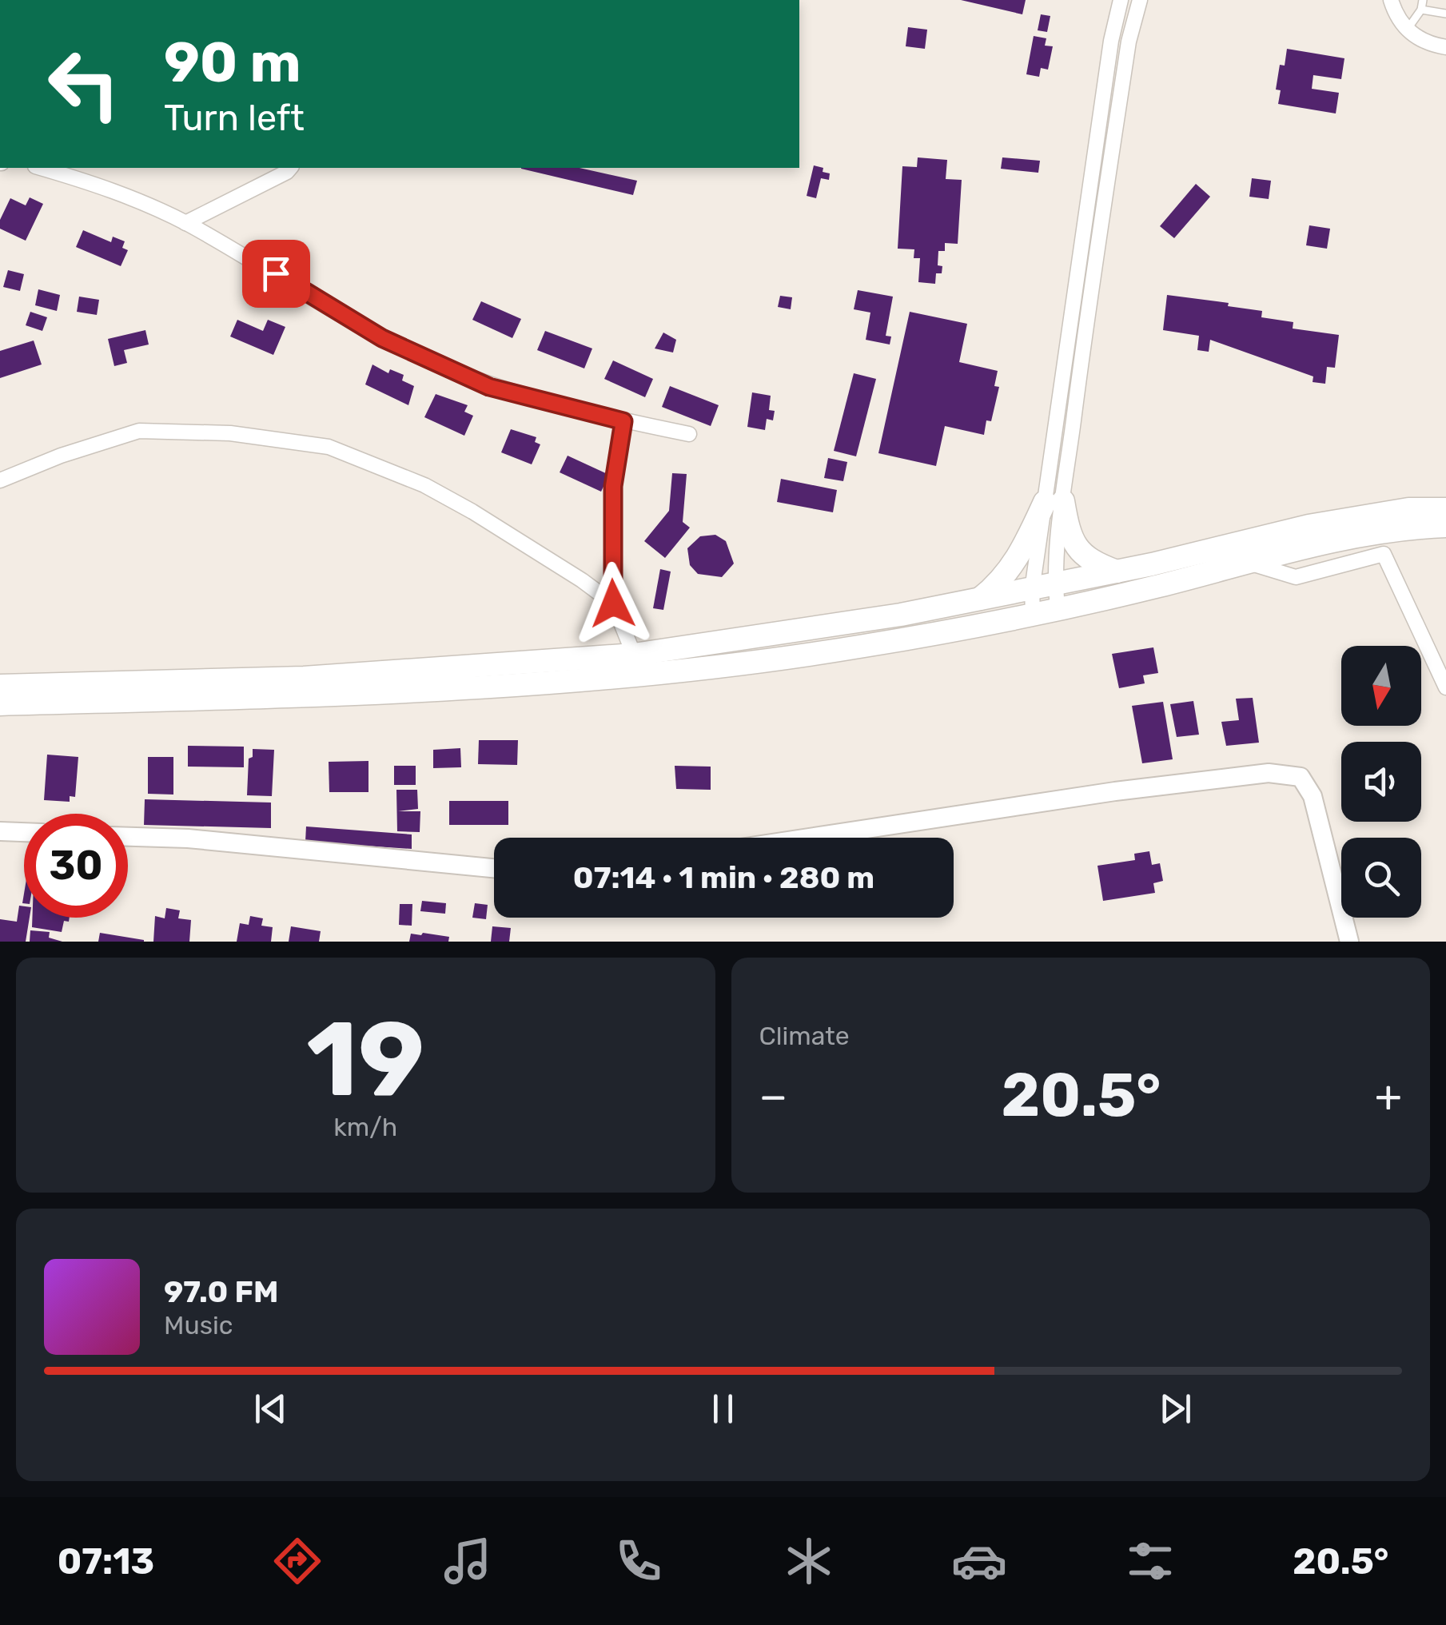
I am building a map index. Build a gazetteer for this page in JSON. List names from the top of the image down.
{
  "north": "bottom",
  "page": {
    "turn": ["90 m", "Turn left"],
    "limit": "30",
    "trip": "07:14 · 1 min · 280 m",
    "tile": [
      ["19", "km/h"],
      "Climate"
    ],
    "heat": ["−", "20.5°", "+"],
    "song": ["97.0 FM", "Music"],
    "tabs": ["07:13", "20.5°"]
  }
}
